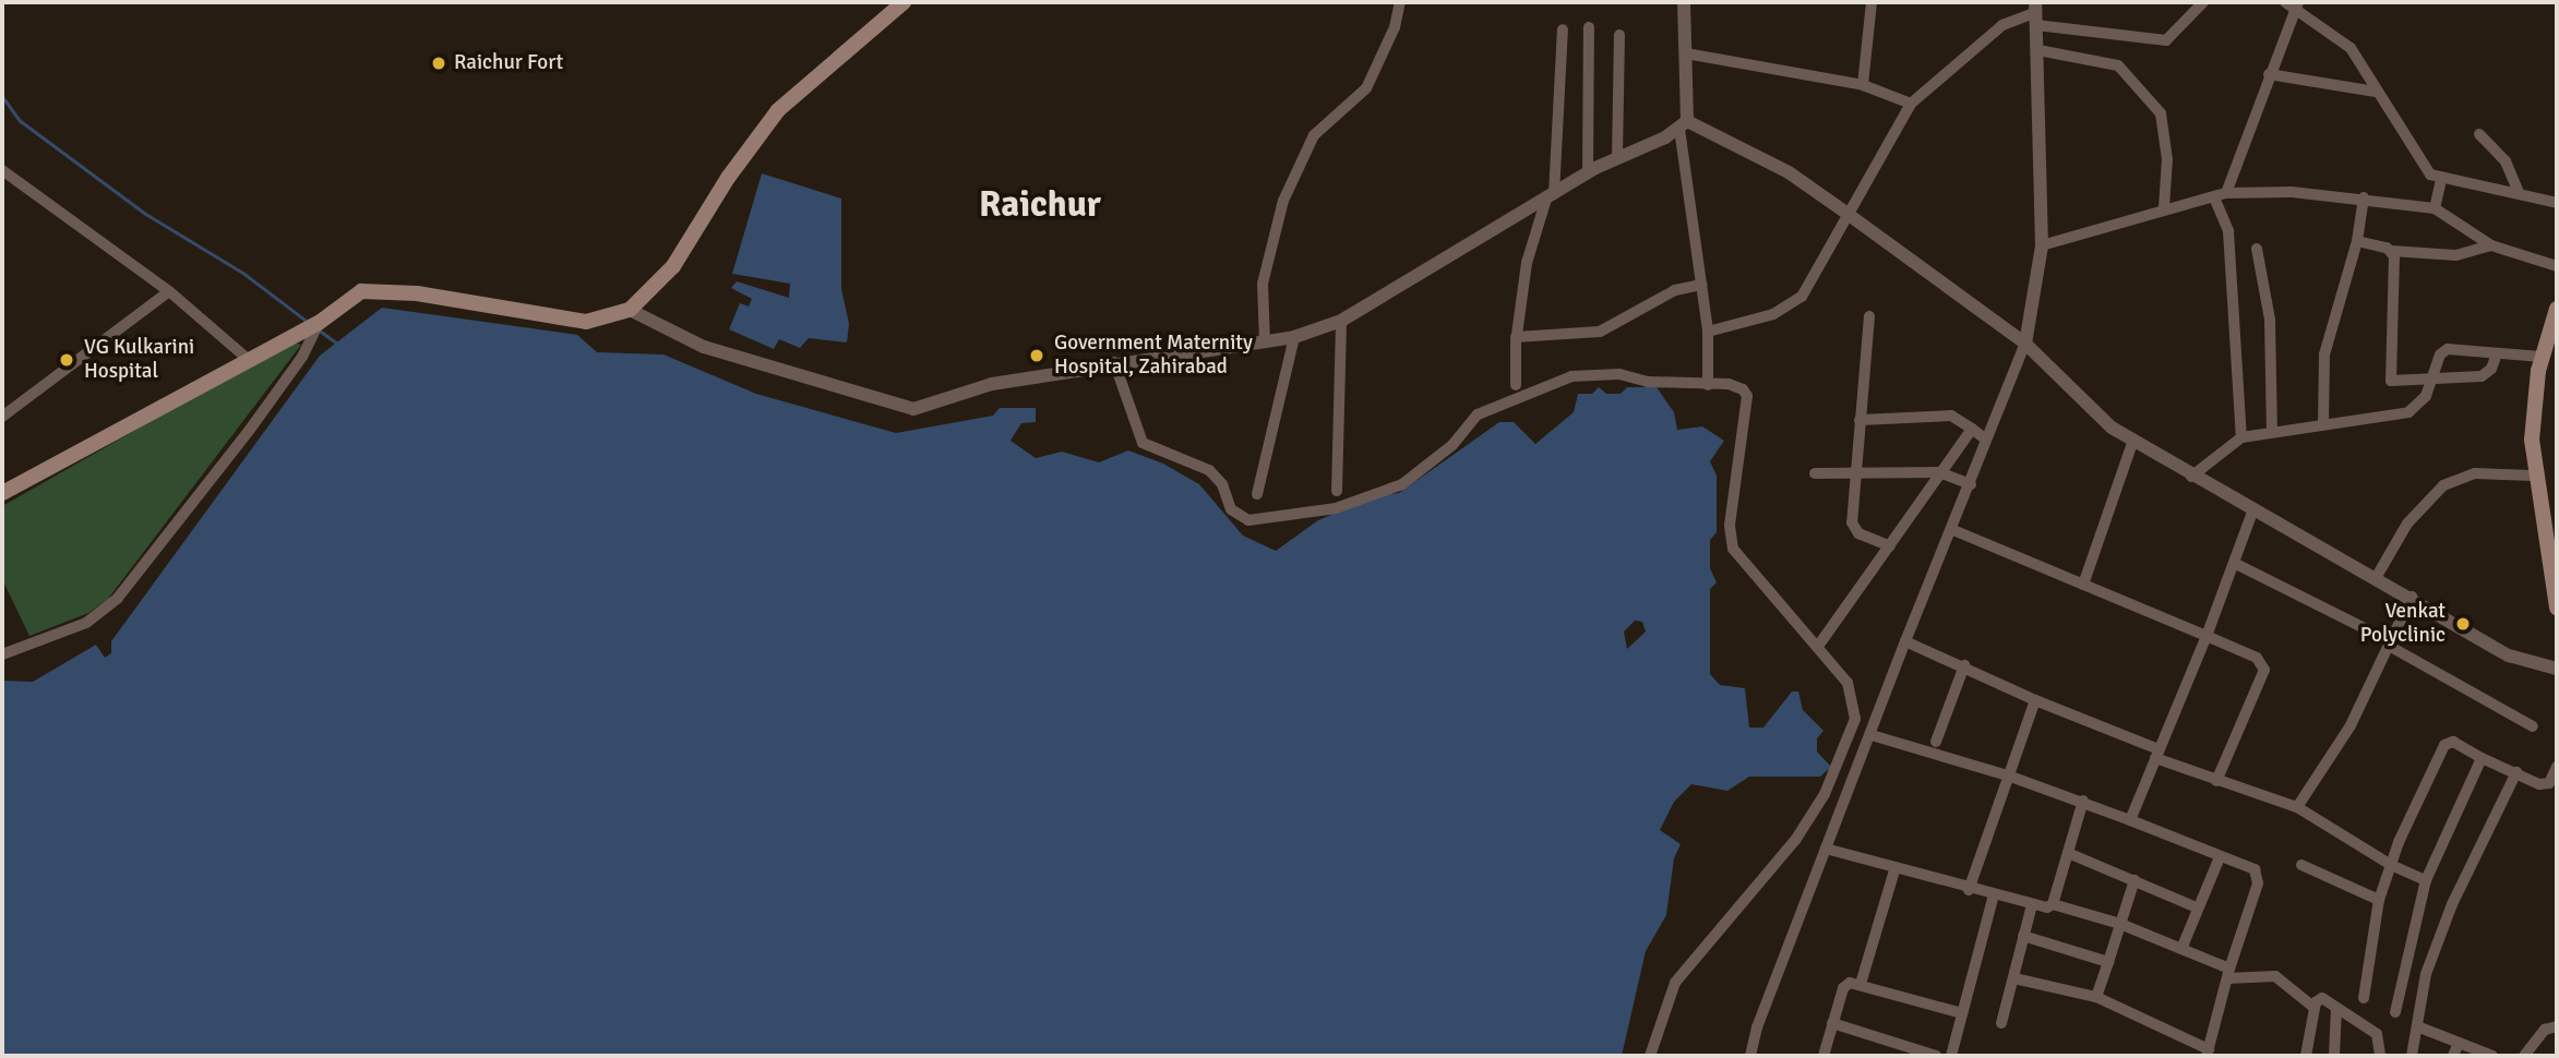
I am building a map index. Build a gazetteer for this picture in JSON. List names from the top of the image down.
{
  "districts": ["Raichur"],
  "places": [
    "Raichur Fort",
    "Government Maternity Hospital, Zahirabad",
    "VG Kulkarini Hospital",
    "Venkat Polyclinic"
  ]
}
